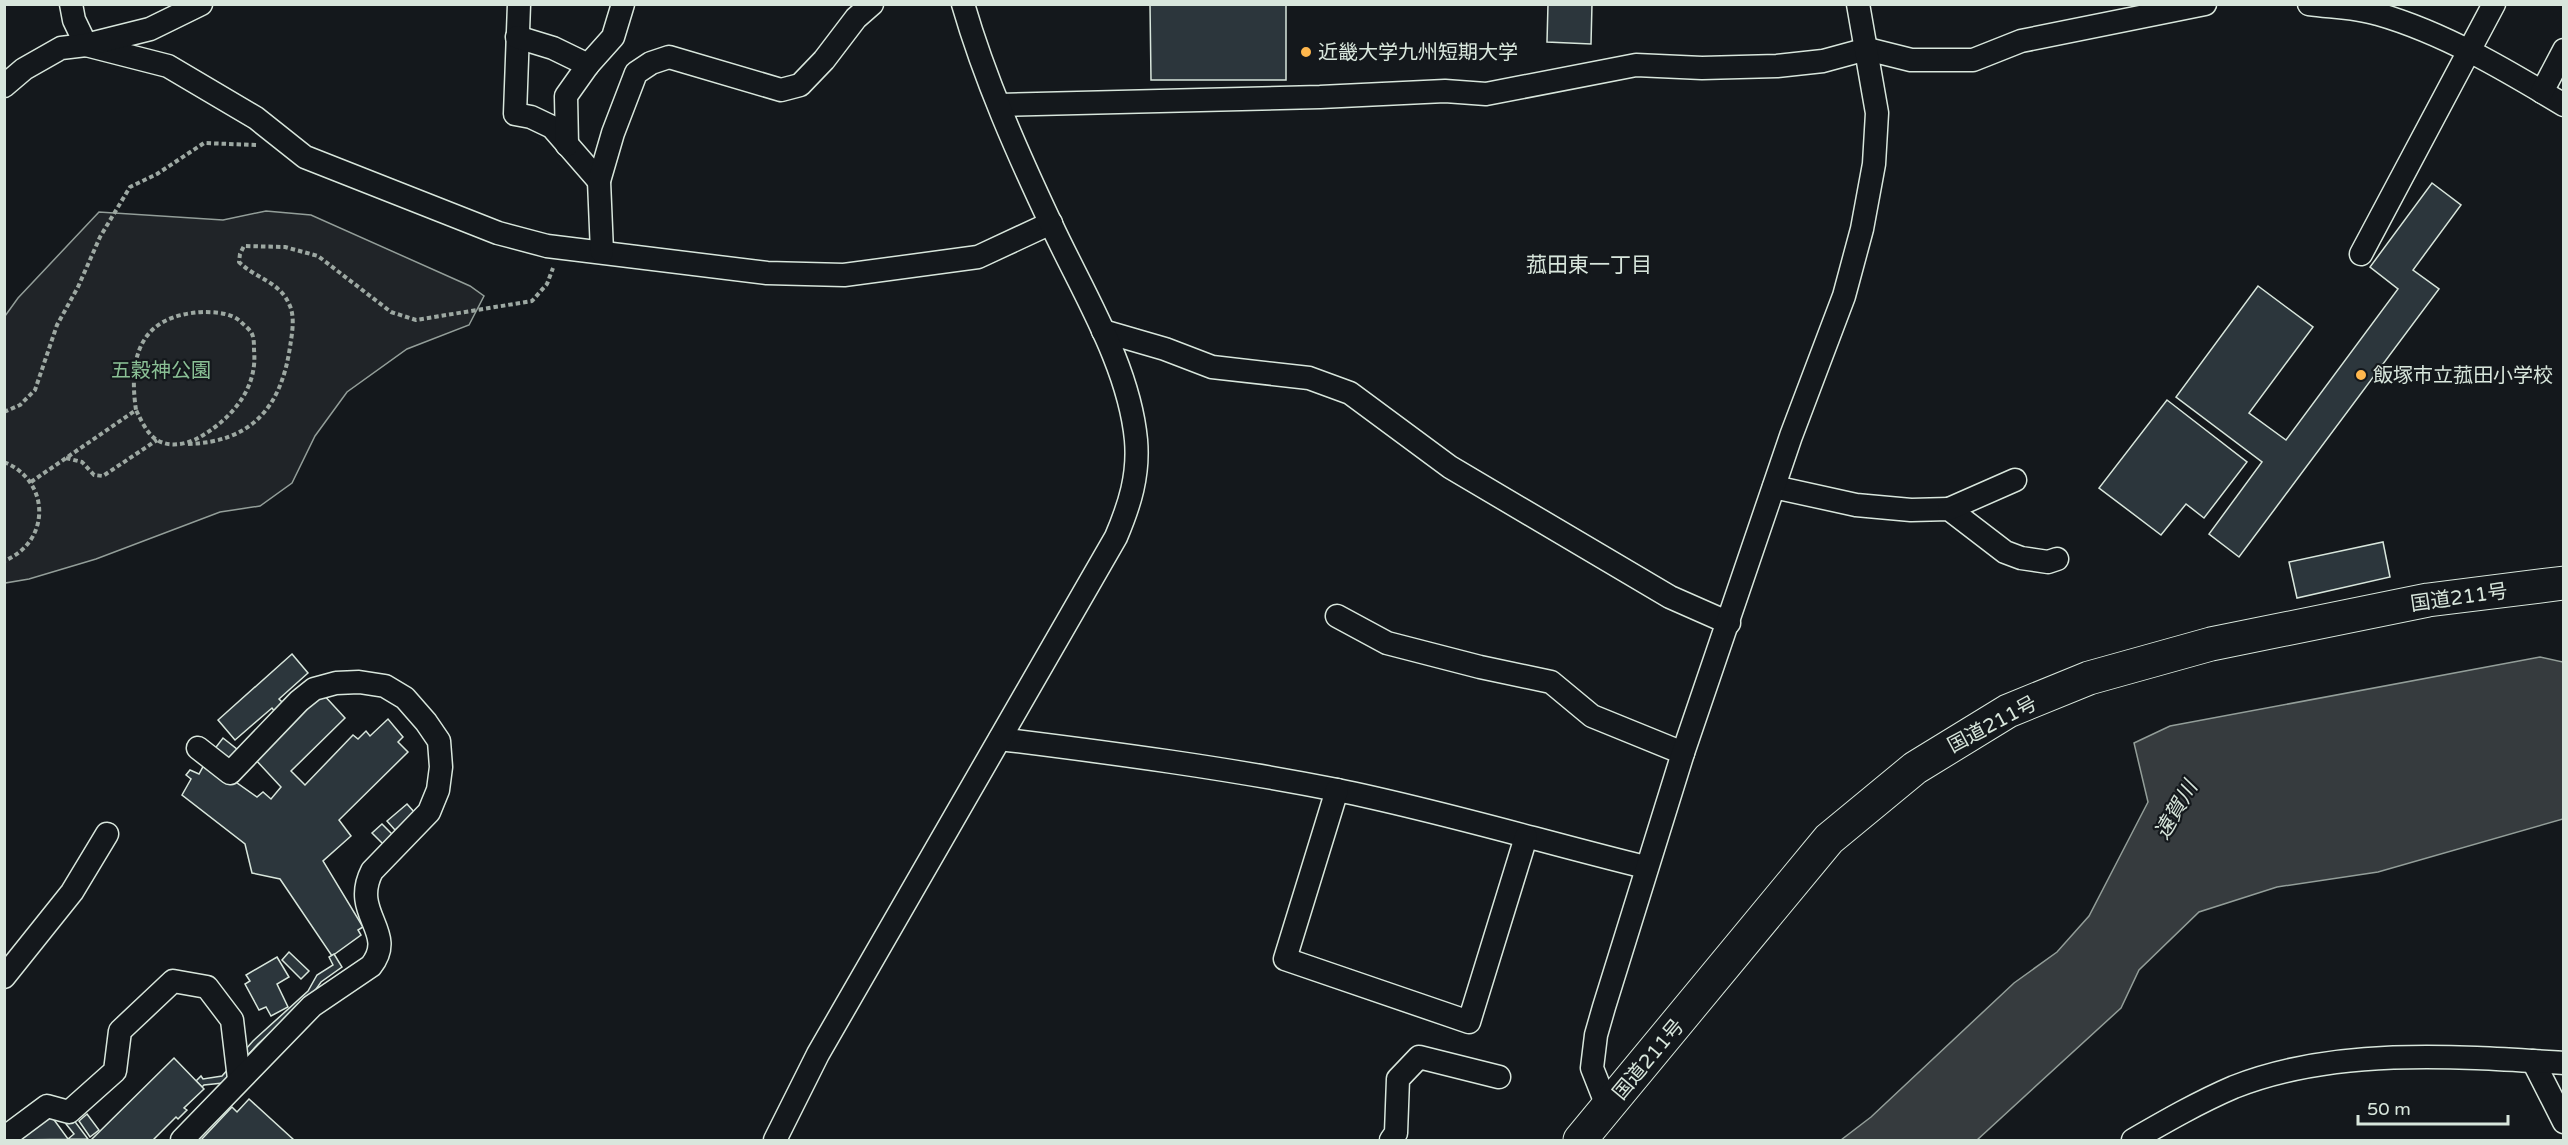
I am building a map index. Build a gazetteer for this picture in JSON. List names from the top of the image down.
{
  "streets": {
    "highway": ["国道211号"]
  },
  "districts": ["菰田東一丁目"],
  "water": ["遠賀川"],
  "parks": ["五穀神公園"],
  "places": ["近畿大学九州短期大学", "飯塚市立菰田小学校"],
  "scale_bar": "50 m"
}
